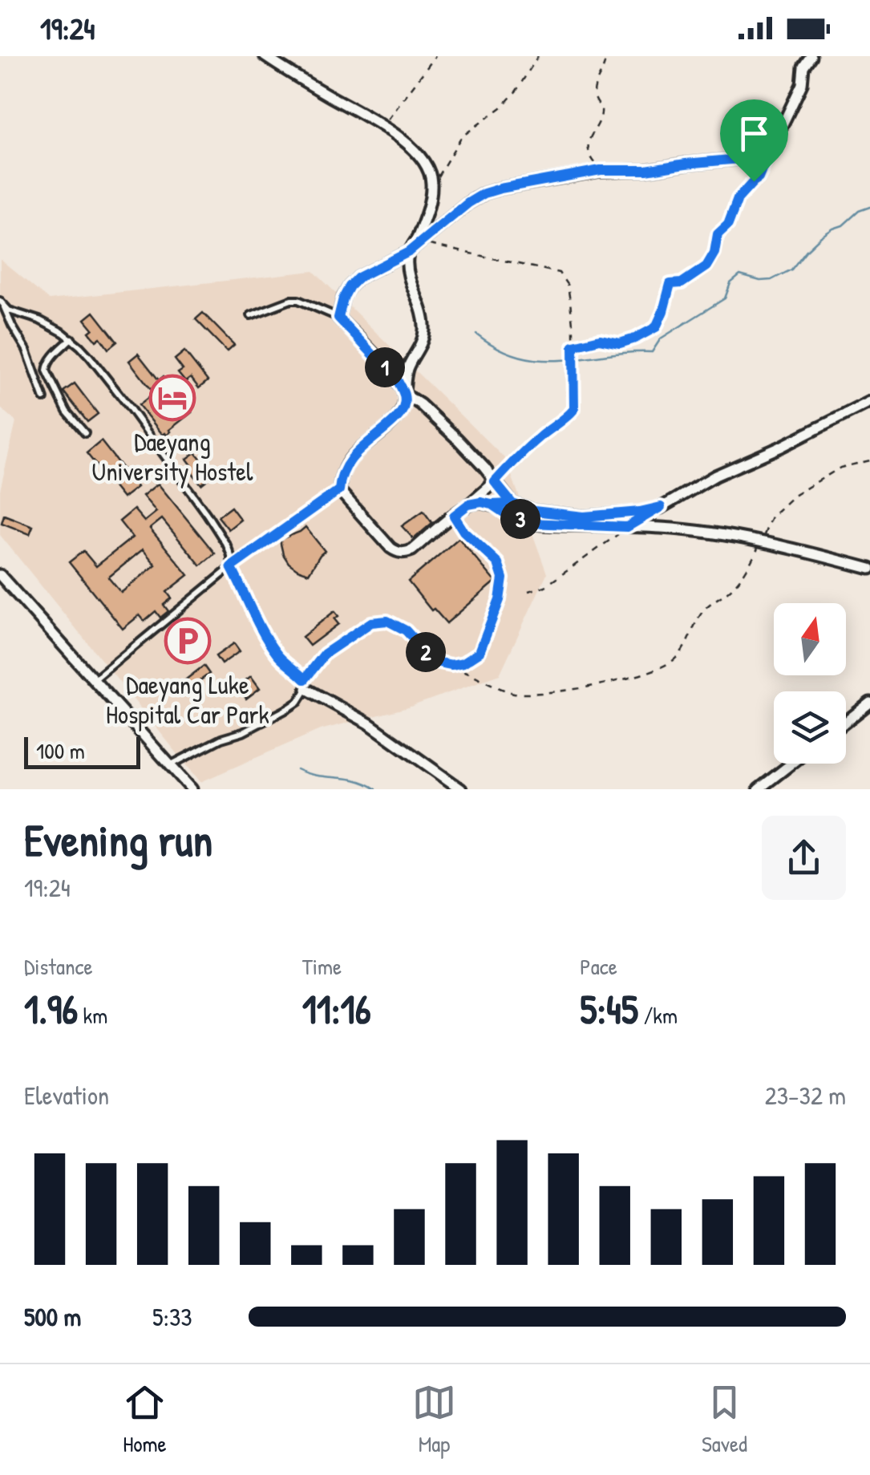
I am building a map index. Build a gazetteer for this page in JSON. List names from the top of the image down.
{
  "places": {
    "hotel": ["Daeyang University Hostel"],
    "parking": ["Daeyang Luke Hospital Car Park"]
  },
  "scale_bar": "100 m",
  "north": "top",
  "page": {
    "status": "19:24",
    "pins": ["1", "3", "2"],
    "scale": "100 m",
    "heading": ["Evening run", "19:24"],
    "stats": [
      ["Distance", "1.96 km"],
      ["Time", "11:16"],
      ["Pace", "5:45 /km"]
    ],
    "chart": ["Elevation", "23–32 m"],
    "list": [
      {
        "name": "500 m",
        "note": "5:33"
      }
    ],
    "tabs": ["Home", "Map", "Saved"]
  }
}
